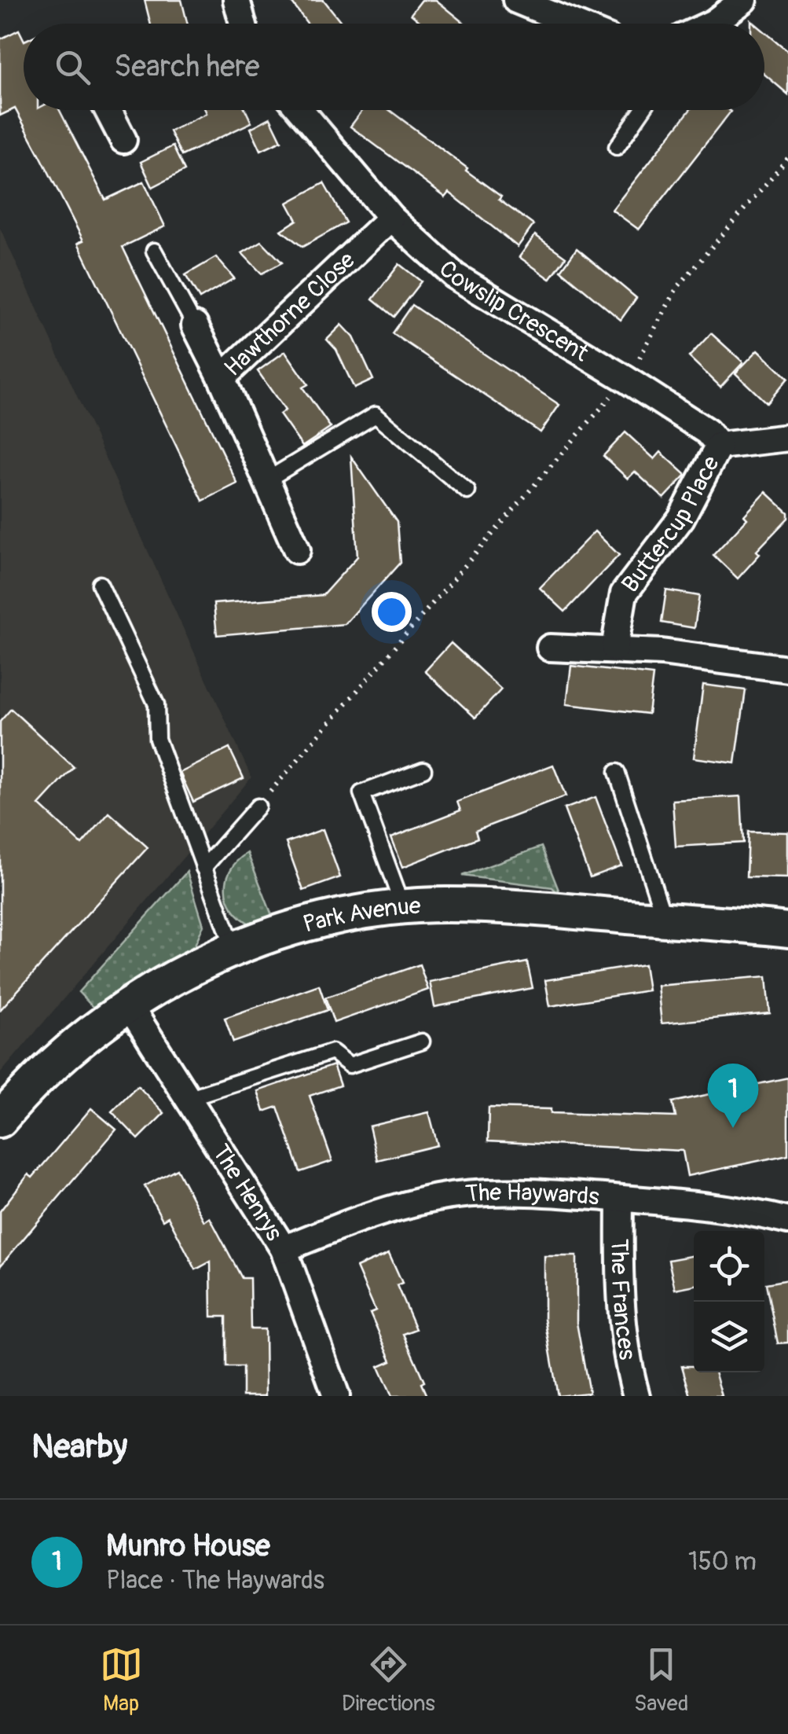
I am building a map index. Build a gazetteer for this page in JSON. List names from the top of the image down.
{
  "streets": {
    "street": [
      "Cowslip Crescent",
      "Hawthorne Close",
      "Buttercup Place",
      "Park Avenue",
      "The Henrys",
      "The Haywards",
      "The Frances"
    ]
  },
  "crossings": [
    ["Cowslip Crescent", "Hawthorne Close"],
    ["Cowslip Crescent", "Buttercup Place"],
    ["Park Avenue", "The Henrys"],
    ["The Henrys", "The Haywards"],
    ["The Haywards", "The Frances"]
  ],
  "page": {
    "search": "Search here",
    "pins": "1",
    "heading": "Nearby",
    "list": [
      {
        "mark": "1",
        "name": "Munro House",
        "note": "Place · The Haywards",
        "value": "150 m"
      }
    ],
    "nav": ["Map", "Directions", "Saved"]
  }
}
